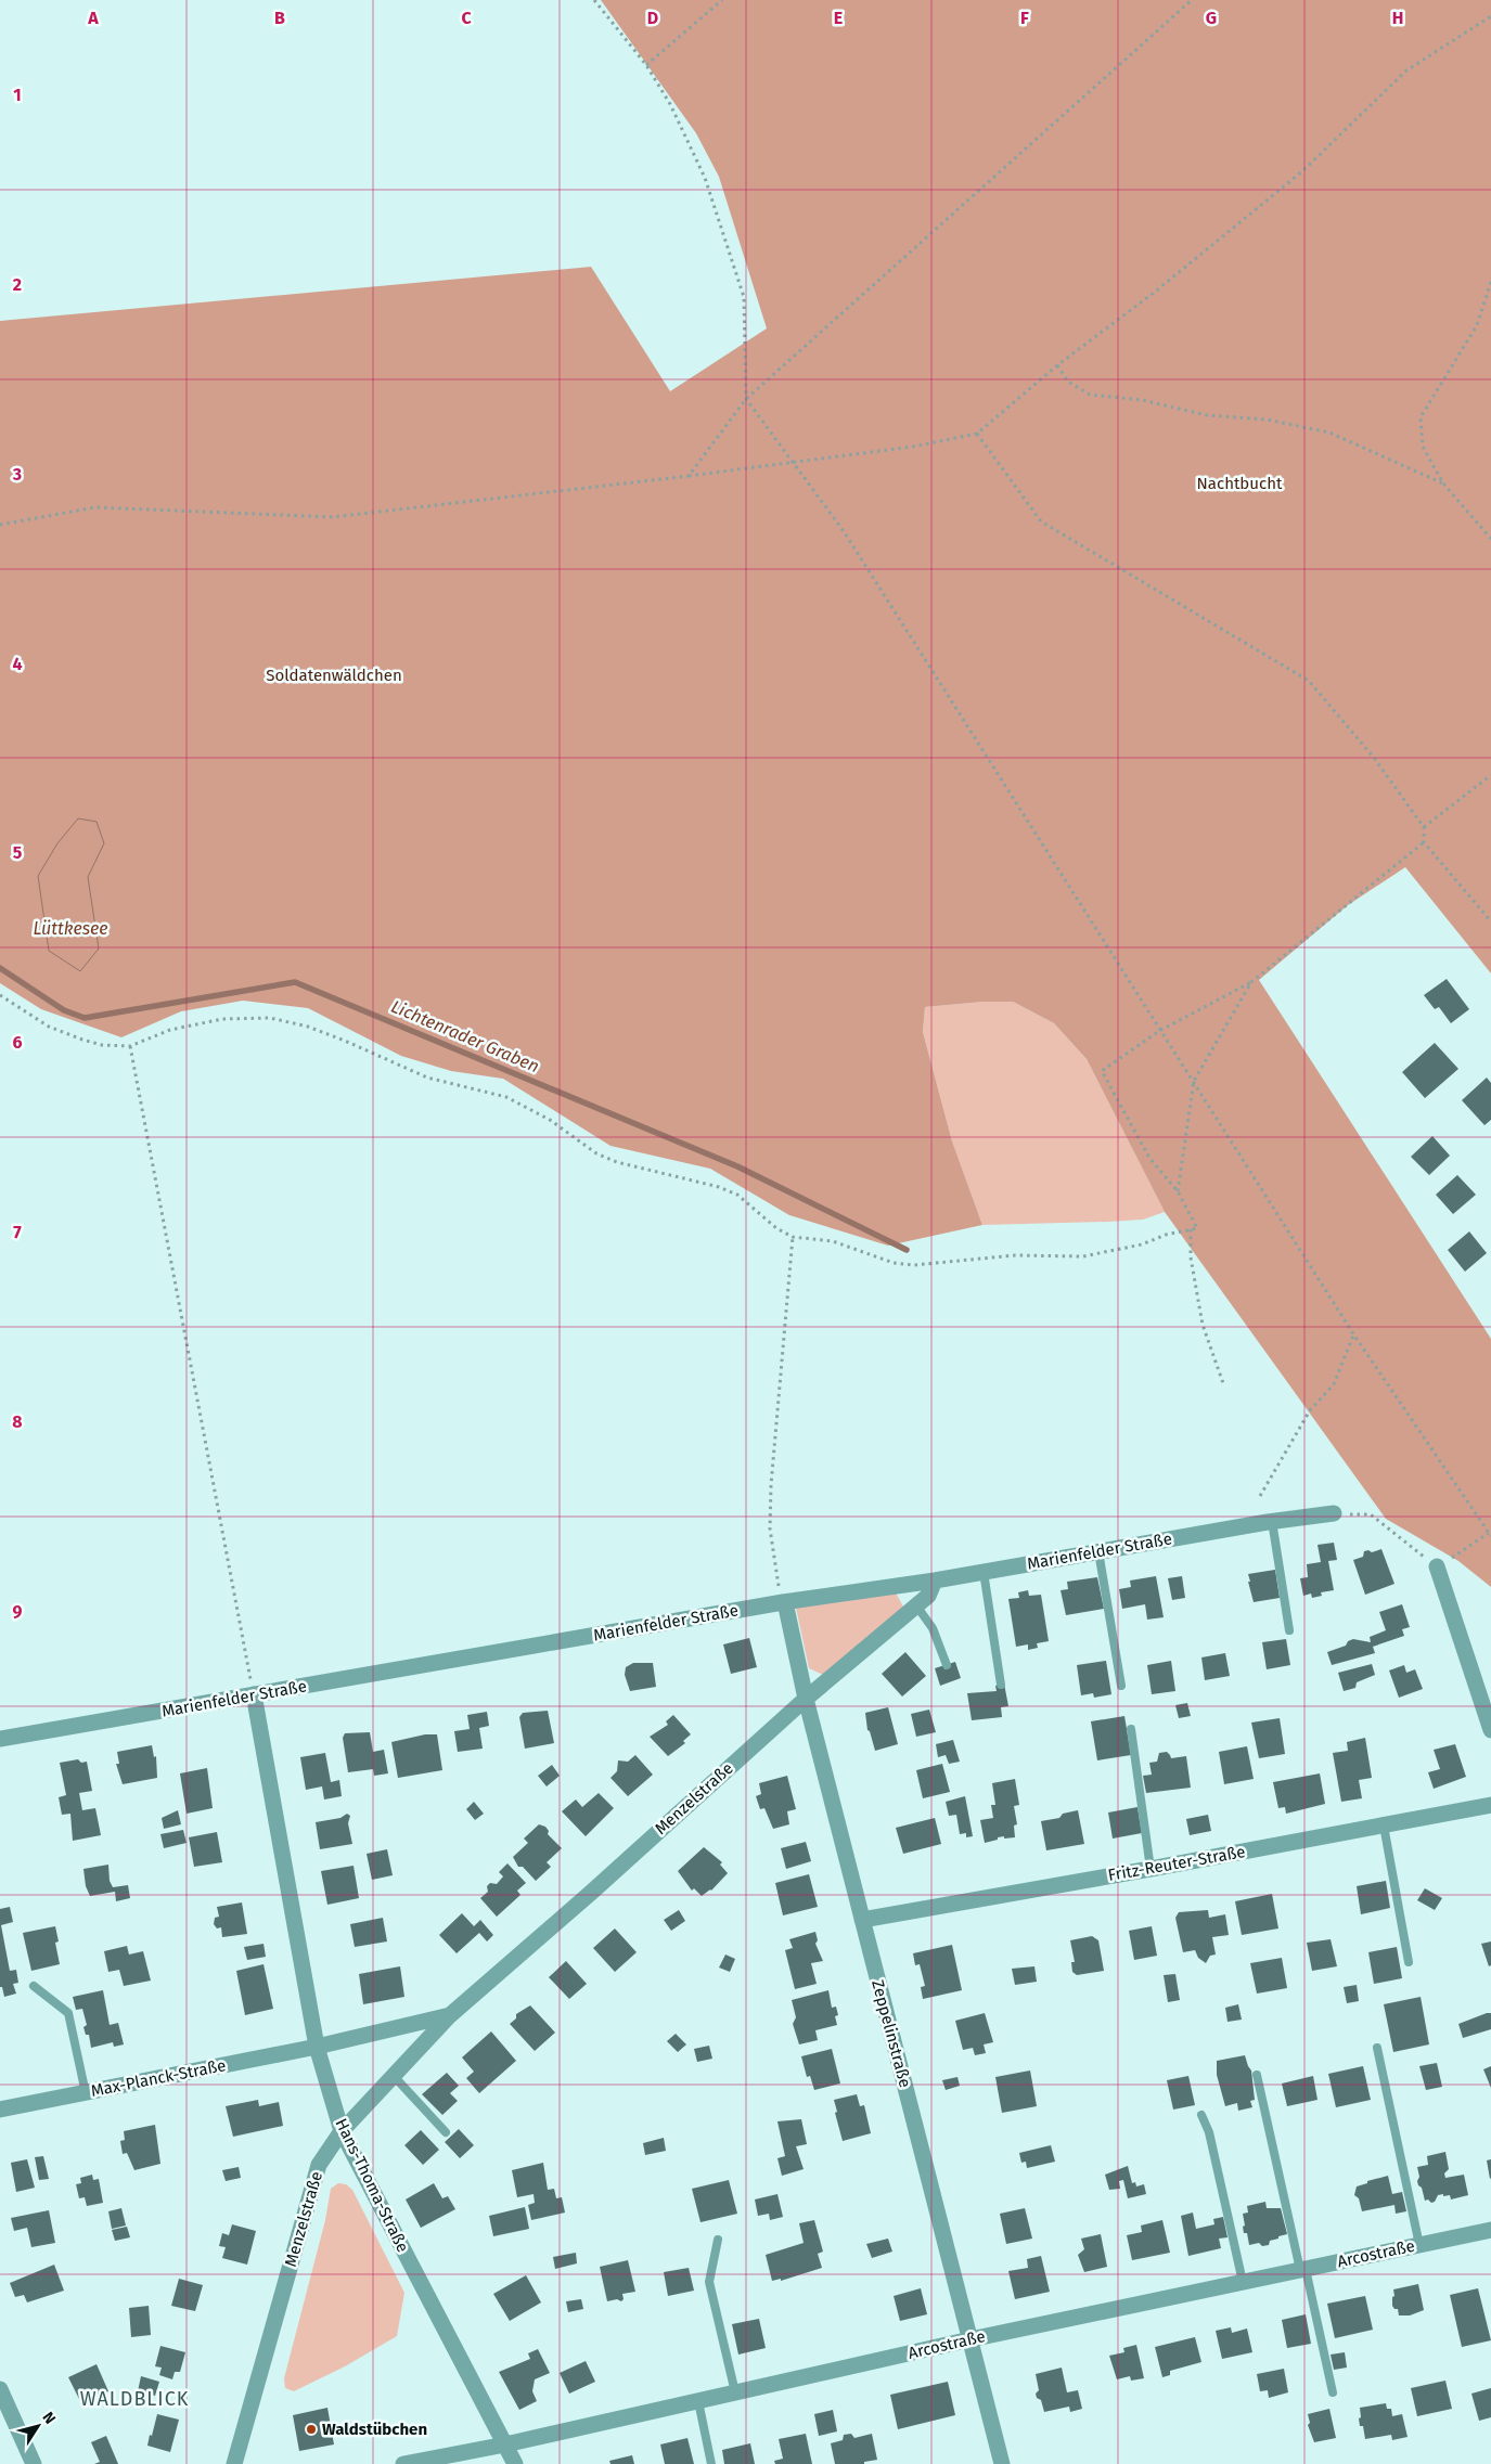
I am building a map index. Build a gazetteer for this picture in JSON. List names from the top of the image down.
{
  "streets": {
    "street": [
      "Marienfelder Straße",
      "Menzelstraße",
      "Fritz-Reuter-Straße",
      "Zeppelinstraße",
      "Max-Planck-Straße",
      "Hans-Thoma-Straße",
      "Arcostraße"
    ]
  },
  "crossings": [
    ["Marienfelder Straße", "Menzelstraße"],
    ["Marienfelder Straße", "Zeppelinstraße"],
    ["Marienfelder Straße", "Hans-Thoma-Straße"],
    ["Menzelstraße", "Zeppelinstraße"],
    ["Menzelstraße", "Max-Planck-Straße"],
    ["Menzelstraße", "Hans-Thoma-Straße"],
    ["Fritz-Reuter-Straße", "Zeppelinstraße"],
    ["Zeppelinstraße", "Arcostraße"],
    ["Max-Planck-Straße", "Hans-Thoma-Straße"],
    ["Hans-Thoma-Straße", "Arcostraße"]
  ],
  "districts": ["WALDBLICK"],
  "water": ["Lüttkesee", "Lichtenrader Graben"],
  "parks": ["Nachtbucht", "Soldatenwäldchen"],
  "places": ["Waldstübchen"],
  "north": "top right",
  "grid": {
    "columns": [
      "A",
      "B",
      "C",
      "D",
      "E",
      "F",
      "G",
      "H"
    ],
    "rows": [
      "1",
      "2",
      "3",
      "4",
      "5",
      "6",
      "7",
      "8",
      "9"
    ]
  }
}
